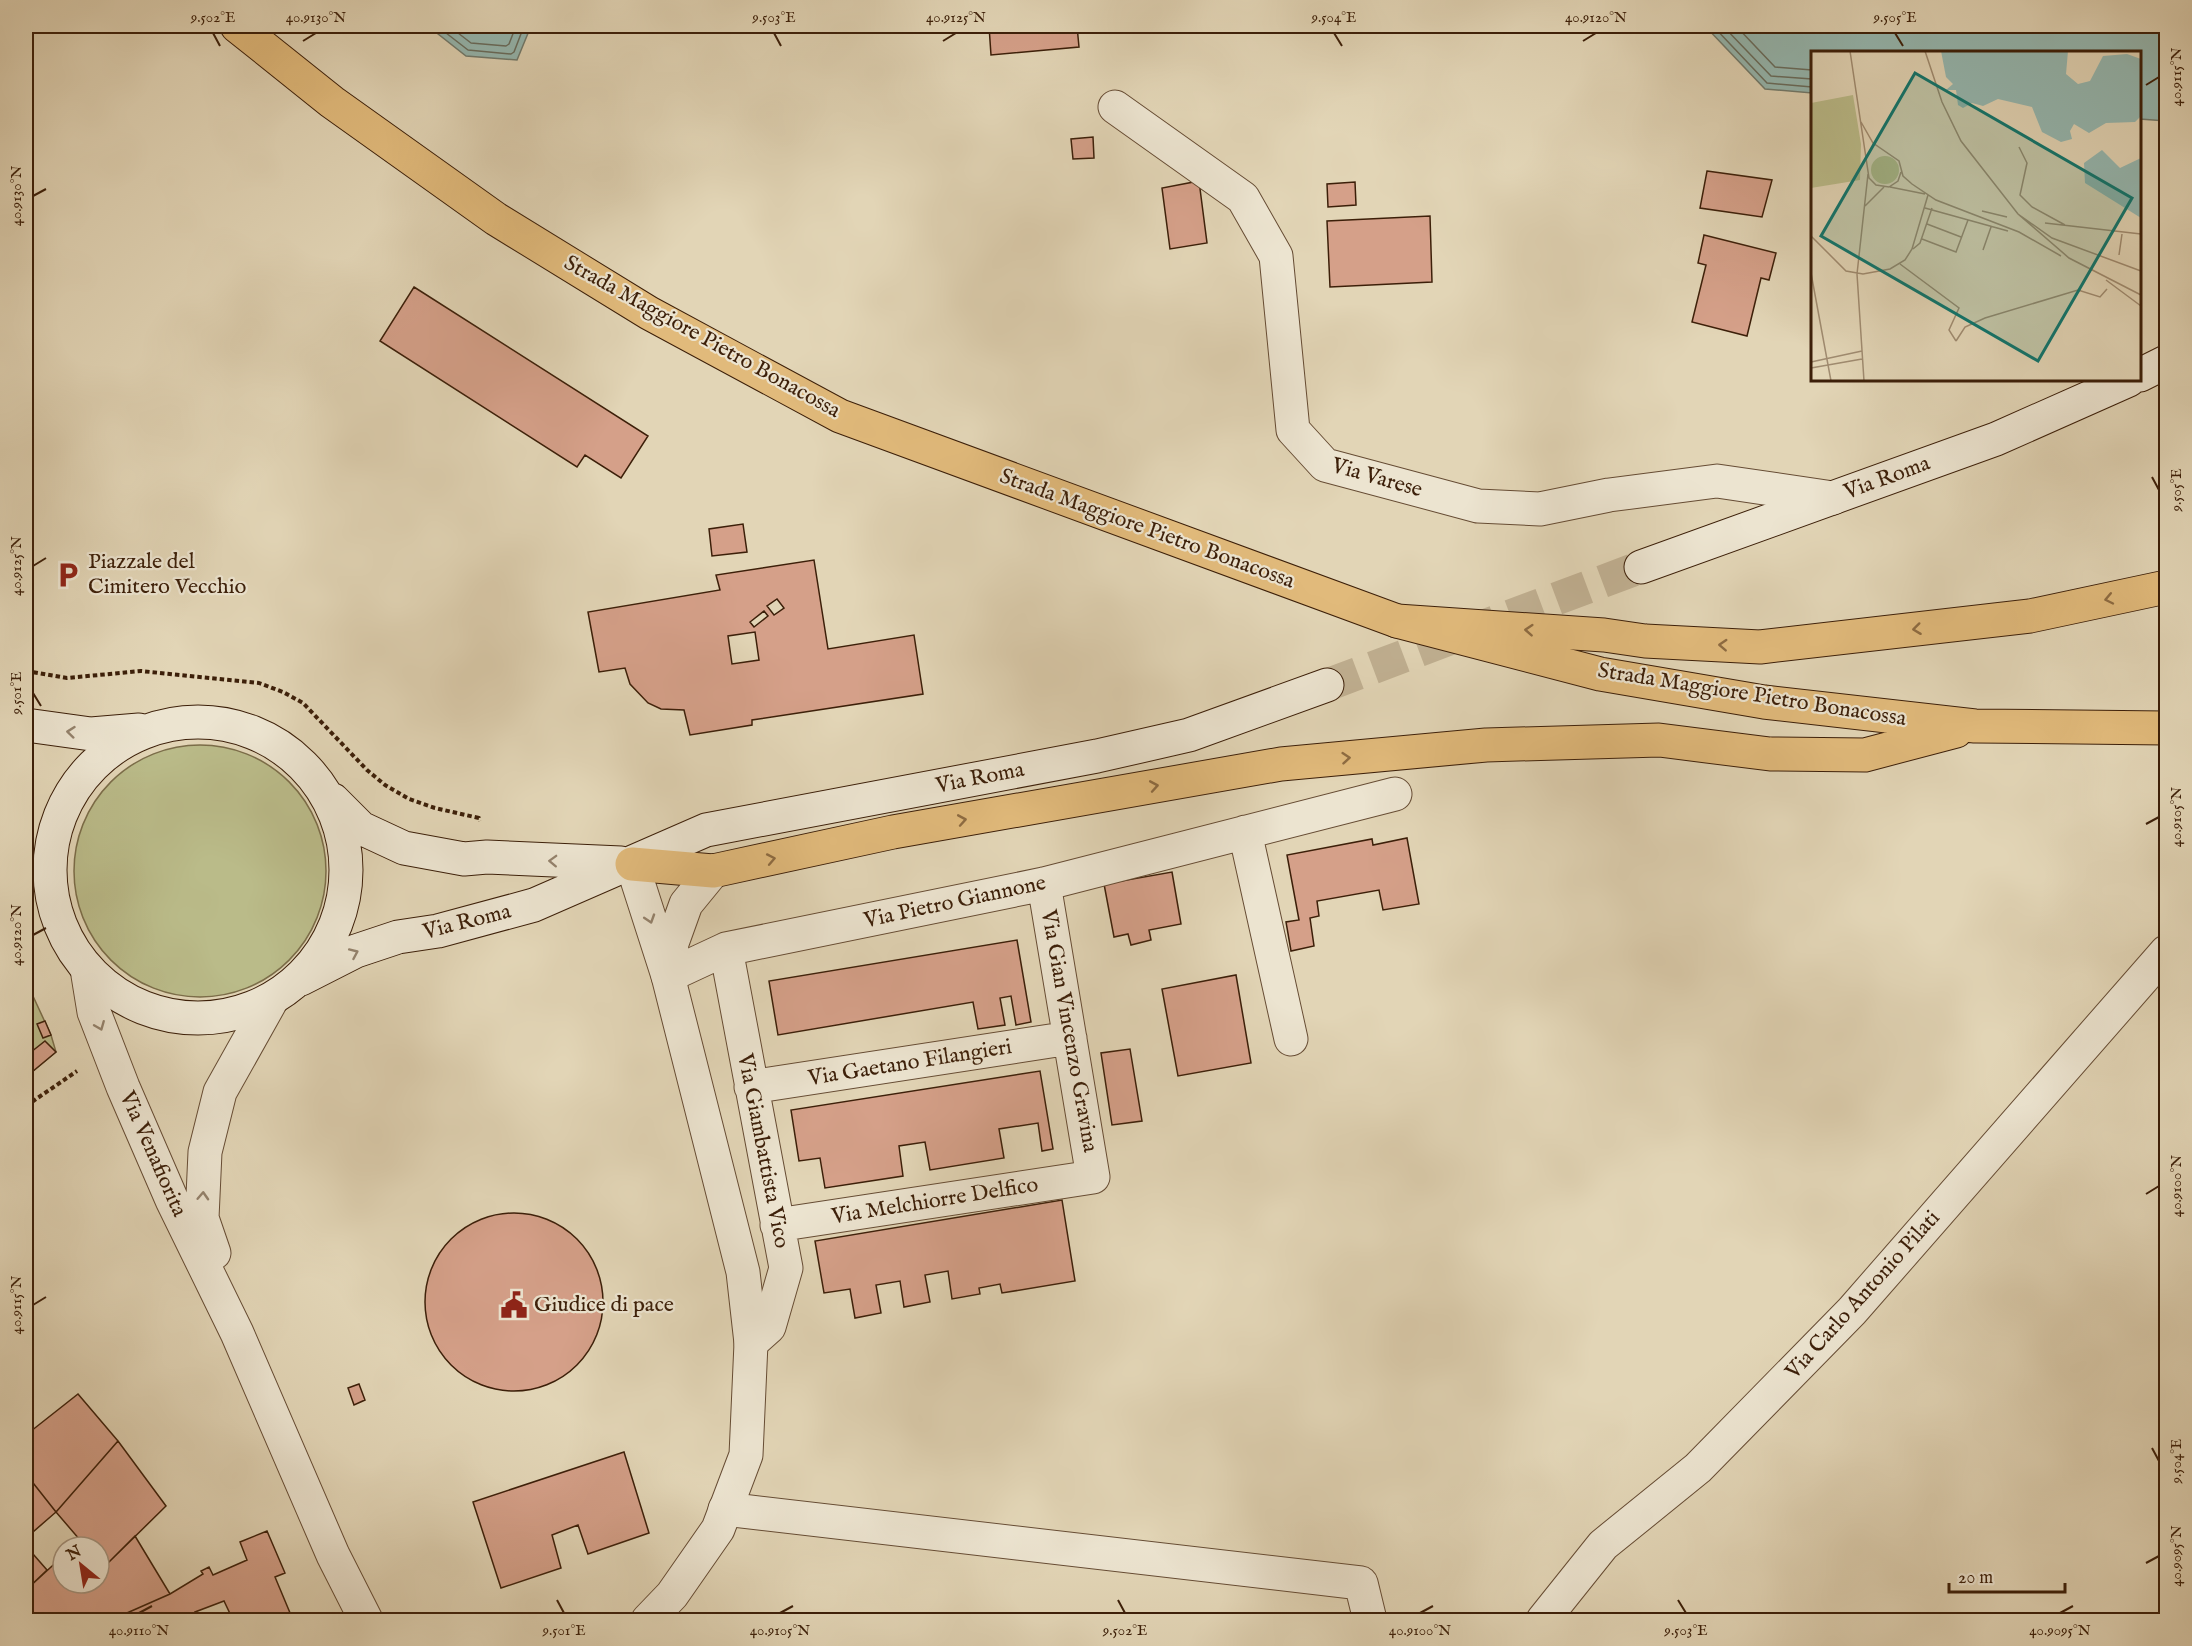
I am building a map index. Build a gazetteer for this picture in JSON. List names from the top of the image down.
{
  "streets": {
    "main road": ["Strada Maggiore Pietro Bonacossa"],
    "street": [
      "Via Varese",
      "Via Roma",
      "Via Pietro Giannone",
      "Via Gian Vincenzo Gravina",
      "Via Gaetano Filangieri",
      "Via Giambattista Vico",
      "Via Venafiorita",
      "Via Melchiorre Delfico",
      "Via Carlo Antonio Pilati"
    ]
  },
  "crossings": [
    ["Via Varese", "Via Roma"],
    ["Via Roma", "Via Giambattista Vico"],
    ["Via Pietro Giannone", "Via Gian Vincenzo Gravina"],
    ["Via Pietro Giannone", "Via Giambattista Vico"],
    ["Via Gian Vincenzo Gravina", "Via Gaetano Filangieri"],
    ["Via Gian Vincenzo Gravina", "Via Melchiorre Delfico"],
    ["Via Gaetano Filangieri", "Via Giambattista Vico"],
    ["Via Giambattista Vico", "Via Melchiorre Delfico"]
  ],
  "places": {
    "parking": ["Piazzale del Cimitero Vecchio"],
    "public building": ["Giudice di pace"]
  },
  "scale_bar": "20 m",
  "north": "top left",
  "coordinates": [
    "9.502°E",
    "40.9130°N",
    "9.503°E",
    "40.9125°N",
    "9.504°E",
    "40.9120°N",
    "9.505°E",
    "40.9115°N",
    "9.501°E",
    "40.9105°N",
    "40.9100°N",
    "40.9095°N",
    "40.9110°N"
  ]
}
